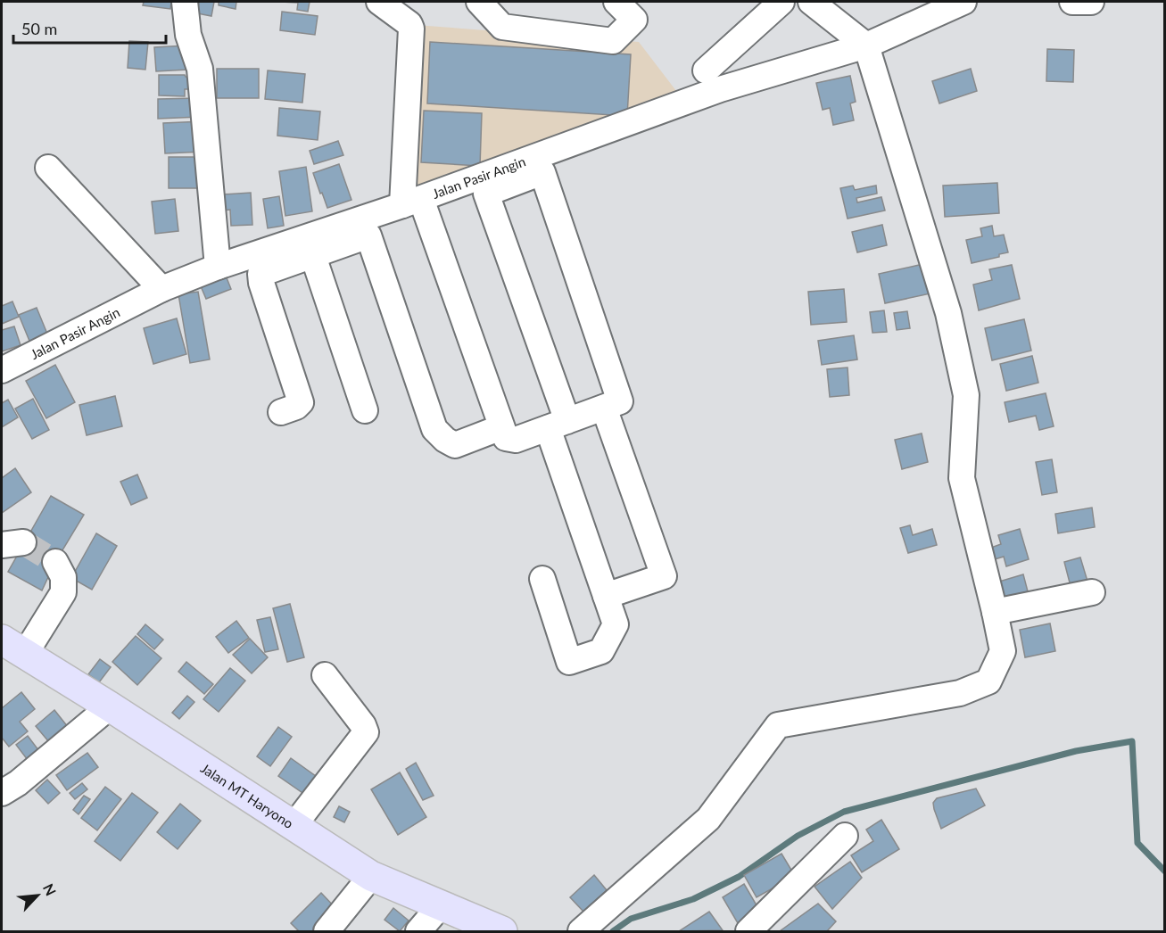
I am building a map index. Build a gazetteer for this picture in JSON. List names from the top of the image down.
{
  "streets": {
    "main road": ["Jalan MT Haryono"],
    "street": ["Jalan Pasir Angin"]
  },
  "scale_bar": "50 m",
  "north": "top right"
}
